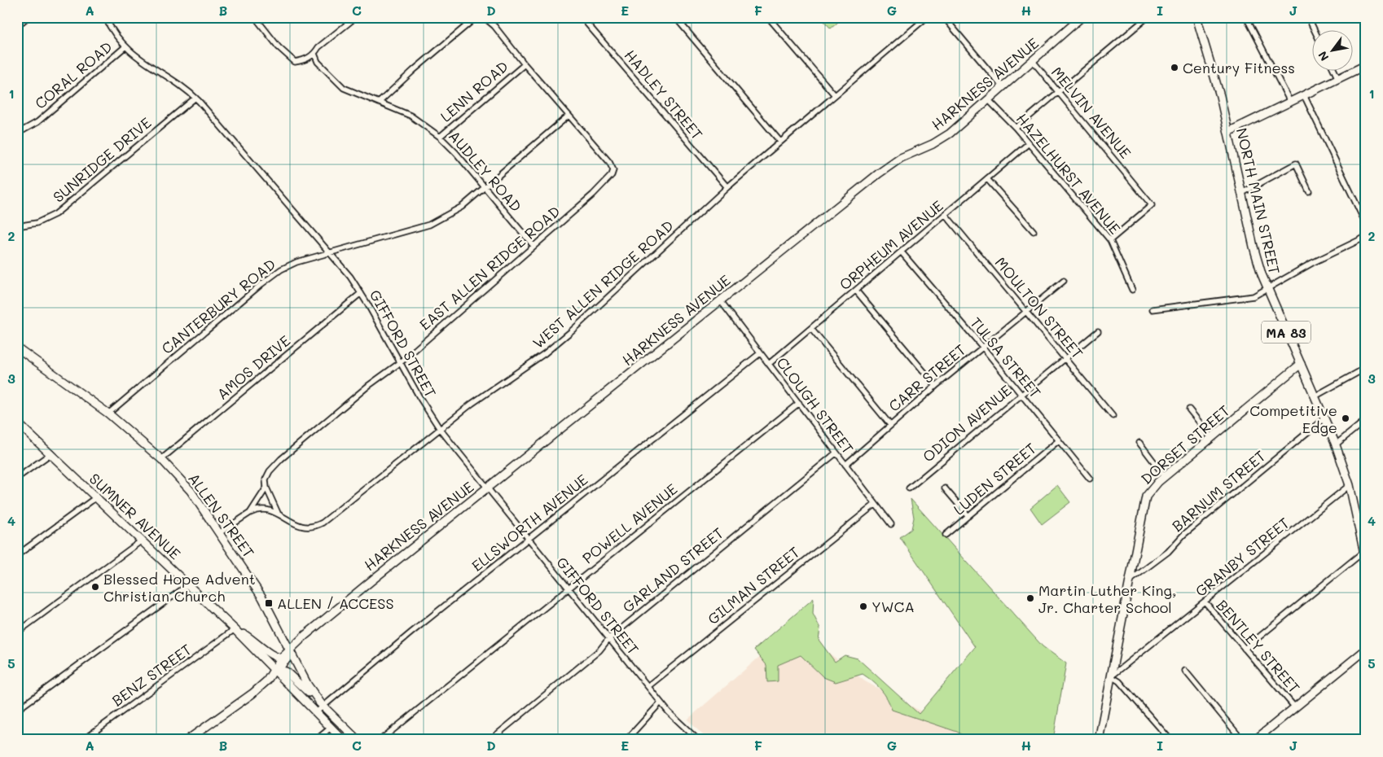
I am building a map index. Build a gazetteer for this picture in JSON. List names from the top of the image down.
{
  "streets": {
    "main road": [
      "HARKNESS AVENUE",
      "NORTH MAIN STREET",
      "MA 83",
      "DORSET STREET",
      "ALLEN STREET",
      "SUMNER AVENUE"
    ],
    "street": [
      "CORAL ROAD",
      "LENN ROAD",
      "HADLEY STREET",
      "MELVIN AVENUE",
      "SUNRIDGE DRIVE",
      "AUDLEY ROAD",
      "HAZELHURST AVENUE",
      "ORPHEUM AVENUE",
      "EAST ALLEN RIDGE ROAD",
      "WEST ALLEN RIDGE ROAD",
      "CANTERBURY ROAD",
      "MOULTON STREET",
      "GIFFORD STREET",
      "TULSA STREET",
      "AMOS DRIVE",
      "CARR STREET",
      "CLOUGH STREET",
      "ODION AVENUE",
      "LUDEN STREET",
      "BARNUM STREET",
      "ELLSWORTH AVENUE",
      "POWELL AVENUE",
      "GRANBY STREET",
      "GARLAND STREET",
      "GILMAN STREET",
      "BENTLEY STREET",
      "BENZ STREET"
    ]
  },
  "crossings": [
    ["CORAL ROAD", "GIFFORD STREET"],
    ["HARKNESS AVENUE", "MELVIN AVENUE"],
    ["HARKNESS AVENUE", "HAZELHURST AVENUE"],
    ["HARKNESS AVENUE", "GIFFORD STREET"],
    ["HARKNESS AVENUE", "CLOUGH STREET"],
    ["HARKNESS AVENUE", "ALLEN STREET"],
    ["HARKNESS AVENUE", "SUMNER AVENUE"],
    ["LENN ROAD", "AUDLEY ROAD"],
    ["LENN ROAD", "EAST ALLEN RIDGE ROAD"],
    ["HADLEY STREET", "WEST ALLEN RIDGE ROAD"],
    ["MELVIN AVENUE", "HAZELHURST AVENUE"],
    ["SUNRIDGE DRIVE", "GIFFORD STREET"],
    ["AUDLEY ROAD", "EAST ALLEN RIDGE ROAD"],
    ["AUDLEY ROAD", "CANTERBURY ROAD"],
    ["HAZELHURST AVENUE", "ORPHEUM AVENUE"],
    ["NORTH MAIN STREET", "DORSET STREET"],
    ["NORTH MAIN STREET", "BARNUM STREET"],
    ["NORTH MAIN STREET", "GRANBY STREET"],
    ["ORPHEUM AVENUE", "MOULTON STREET"],
    ["ORPHEUM AVENUE", "TULSA STREET"],
    ["ORPHEUM AVENUE", "CLOUGH STREET"],
    ["EAST ALLEN RIDGE ROAD", "WEST ALLEN RIDGE ROAD"],
    ["EAST ALLEN RIDGE ROAD", "CANTERBURY ROAD"],
    ["EAST ALLEN RIDGE ROAD", "GIFFORD STREET"],
    ["EAST ALLEN RIDGE ROAD", "ALLEN STREET"],
    ["WEST ALLEN RIDGE ROAD", "GIFFORD STREET"],
    ["CANTERBURY ROAD", "GIFFORD STREET"],
    ["CANTERBURY ROAD", "ALLEN STREET"],
    ["MOULTON STREET", "CARR STREET"],
    ["MOULTON STREET", "ODION AVENUE"],
    ["GIFFORD STREET", "AMOS DRIVE"],
    ["GIFFORD STREET", "ELLSWORTH AVENUE"],
    ["GIFFORD STREET", "POWELL AVENUE"],
    ["GIFFORD STREET", "GARLAND STREET"],
    ["GIFFORD STREET", "GILMAN STREET"],
    ["TULSA STREET", "CARR STREET"],
    ["TULSA STREET", "ODION AVENUE"],
    ["TULSA STREET", "LUDEN STREET"],
    ["AMOS DRIVE", "ALLEN STREET"],
    ["CARR STREET", "CLOUGH STREET"],
    ["CLOUGH STREET", "ELLSWORTH AVENUE"],
    ["CLOUGH STREET", "POWELL AVENUE"],
    ["CLOUGH STREET", "GARLAND STREET"],
    ["CLOUGH STREET", "GILMAN STREET"],
    ["DORSET STREET", "BARNUM STREET"],
    ["DORSET STREET", "GRANBY STREET"],
    ["ALLEN STREET", "SUMNER AVENUE"],
    ["ALLEN STREET", "ELLSWORTH AVENUE"],
    ["SUMNER AVENUE", "ELLSWORTH AVENUE"],
    ["SUMNER AVENUE", "BENZ STREET"],
    ["GRANBY STREET", "BENTLEY STREET"]
  ],
  "places": {
    "other": [
      "Century Fitness",
      "Competitive Edge",
      "Blessed Hope Advent Christian Church",
      "Martin Luther King, Jr. Charter School",
      "YWCA"
    ],
    "transit": ["ALLEN / ACCESS"]
  },
  "north": "bottom left",
  "grid": {
    "columns": [
      "A",
      "B",
      "C",
      "D",
      "E",
      "F",
      "G",
      "H",
      "I",
      "J"
    ],
    "rows": [
      "1",
      "2",
      "3",
      "4",
      "5"
    ]
  }
}
